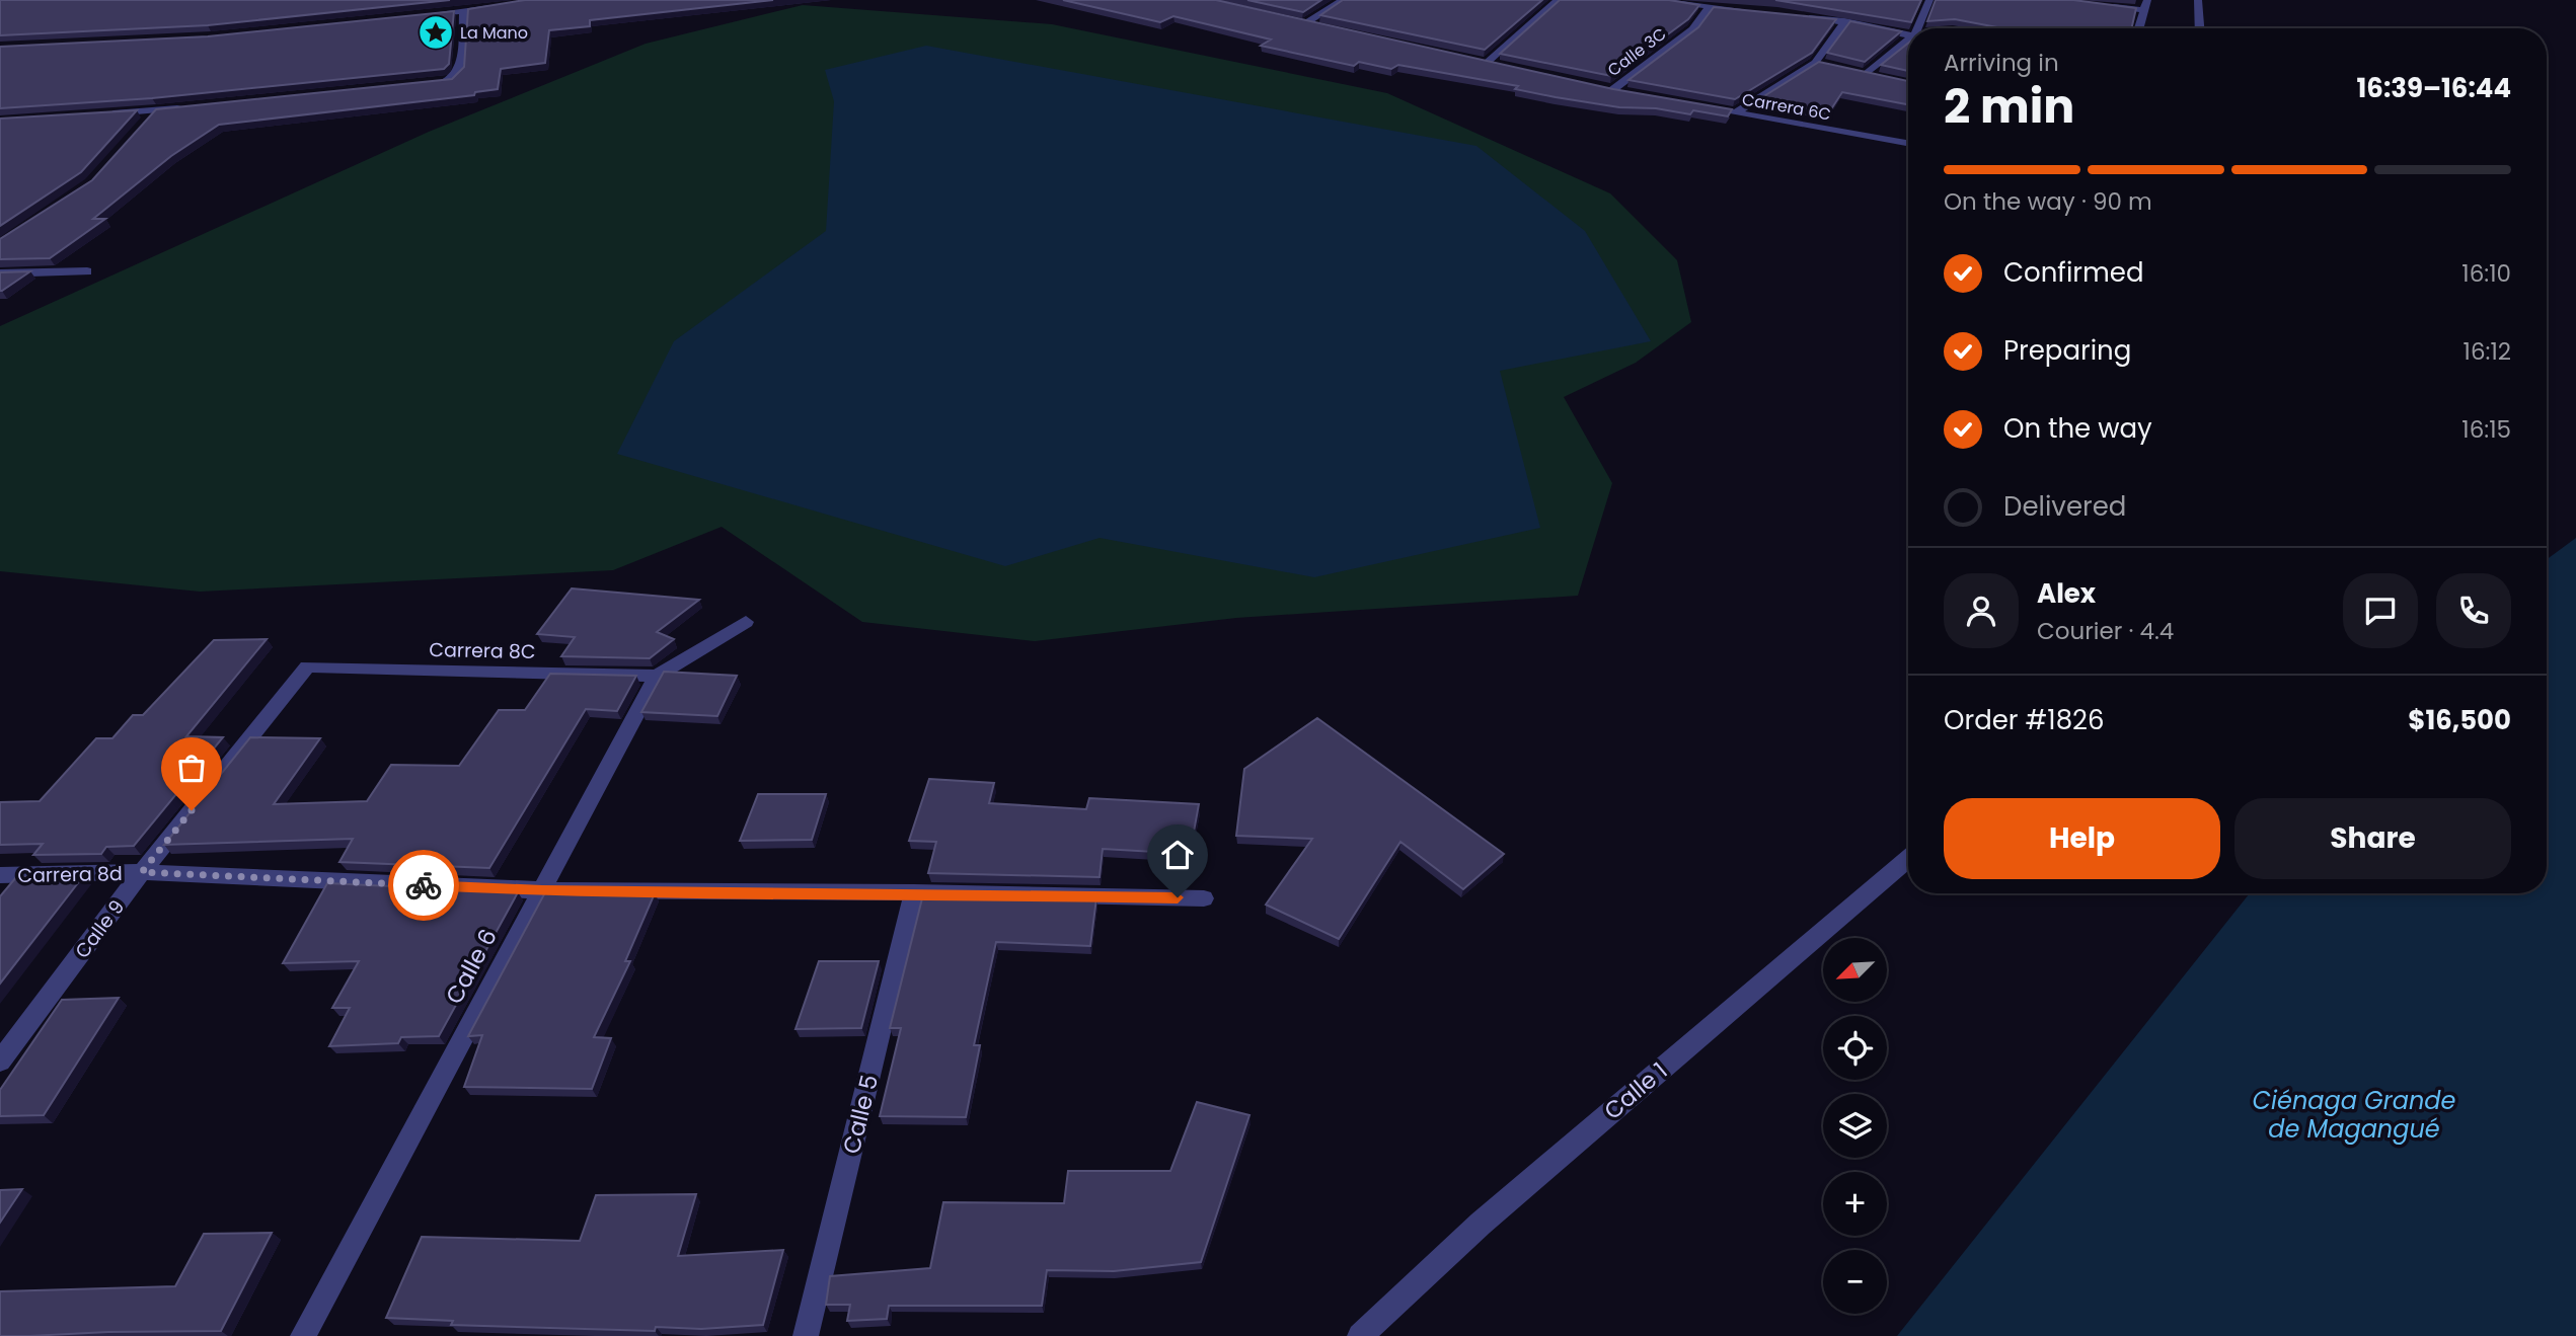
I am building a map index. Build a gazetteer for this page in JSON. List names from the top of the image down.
{
  "streets": {
    "street": [
      "Calle 3C",
      "Carrera 6C",
      "Carrera 8C",
      "Carrera 8d",
      "Calle 9",
      "Calle 6",
      "Calle 1",
      "Calle 5"
    ]
  },
  "crossings": [
    ["Carrera 8C", "Calle 9"],
    ["Carrera 8C", "Calle 6"],
    ["Carrera 8d", "Calle 9"],
    ["Carrera 8d", "Calle 6"],
    ["Carrera 8d", "Calle 5"]
  ],
  "water": ["Ciénaga Grande de Magangué"],
  "places": {
    "place": ["La Mano"]
  },
  "north": "bottom left",
  "page": {
    "heading": ["2 min", "Arriving in", "16:39–16:44"],
    "panel": [
      "Alex",
      "Courier · 4.4",
      "Order #1826",
      "$16,500"
    ],
    "bar": "On the way · 90 m",
    "list": [
      ["Confirmed", "16:10"],
      ["Preparing", "16:12"],
      ["On the way", "16:15"],
      "Delivered"
    ],
    "buttons": ["Help", "Share"],
    "map_buttons": ["+", "−"]
  }
}
